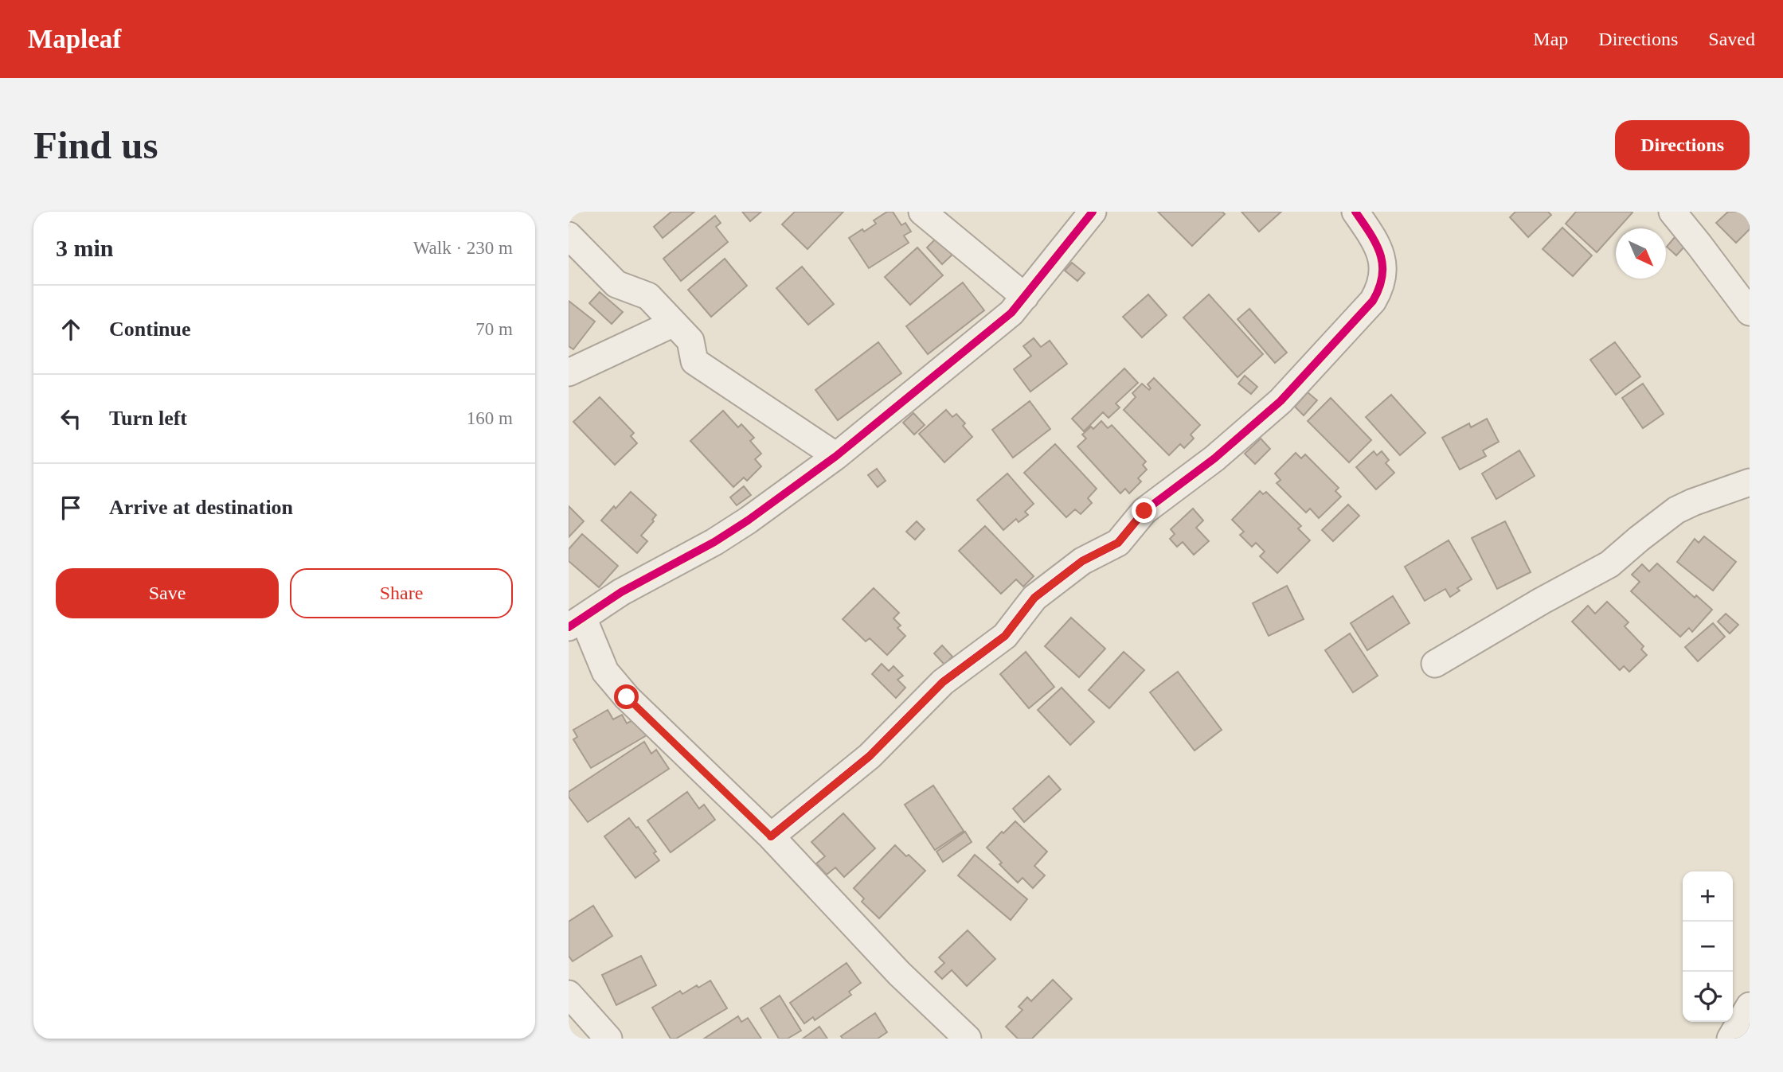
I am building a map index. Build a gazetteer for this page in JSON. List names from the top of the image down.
{
  "north": "bottom right",
  "page": {
    "header": "Mapleaf",
    "nav": ["Map", "Directions", "Saved"],
    "buttons": [
      "Directions",
      ["Save", "Share"]
    ],
    "title": "Find us",
    "heading": ["3 min", "Walk · 230 m"],
    "list": [
      ["Continue", "70 m"],
      ["Turn left", "160 m"],
      "Arrive at destination"
    ],
    "map_buttons": ["+", "−"]
  }
}
